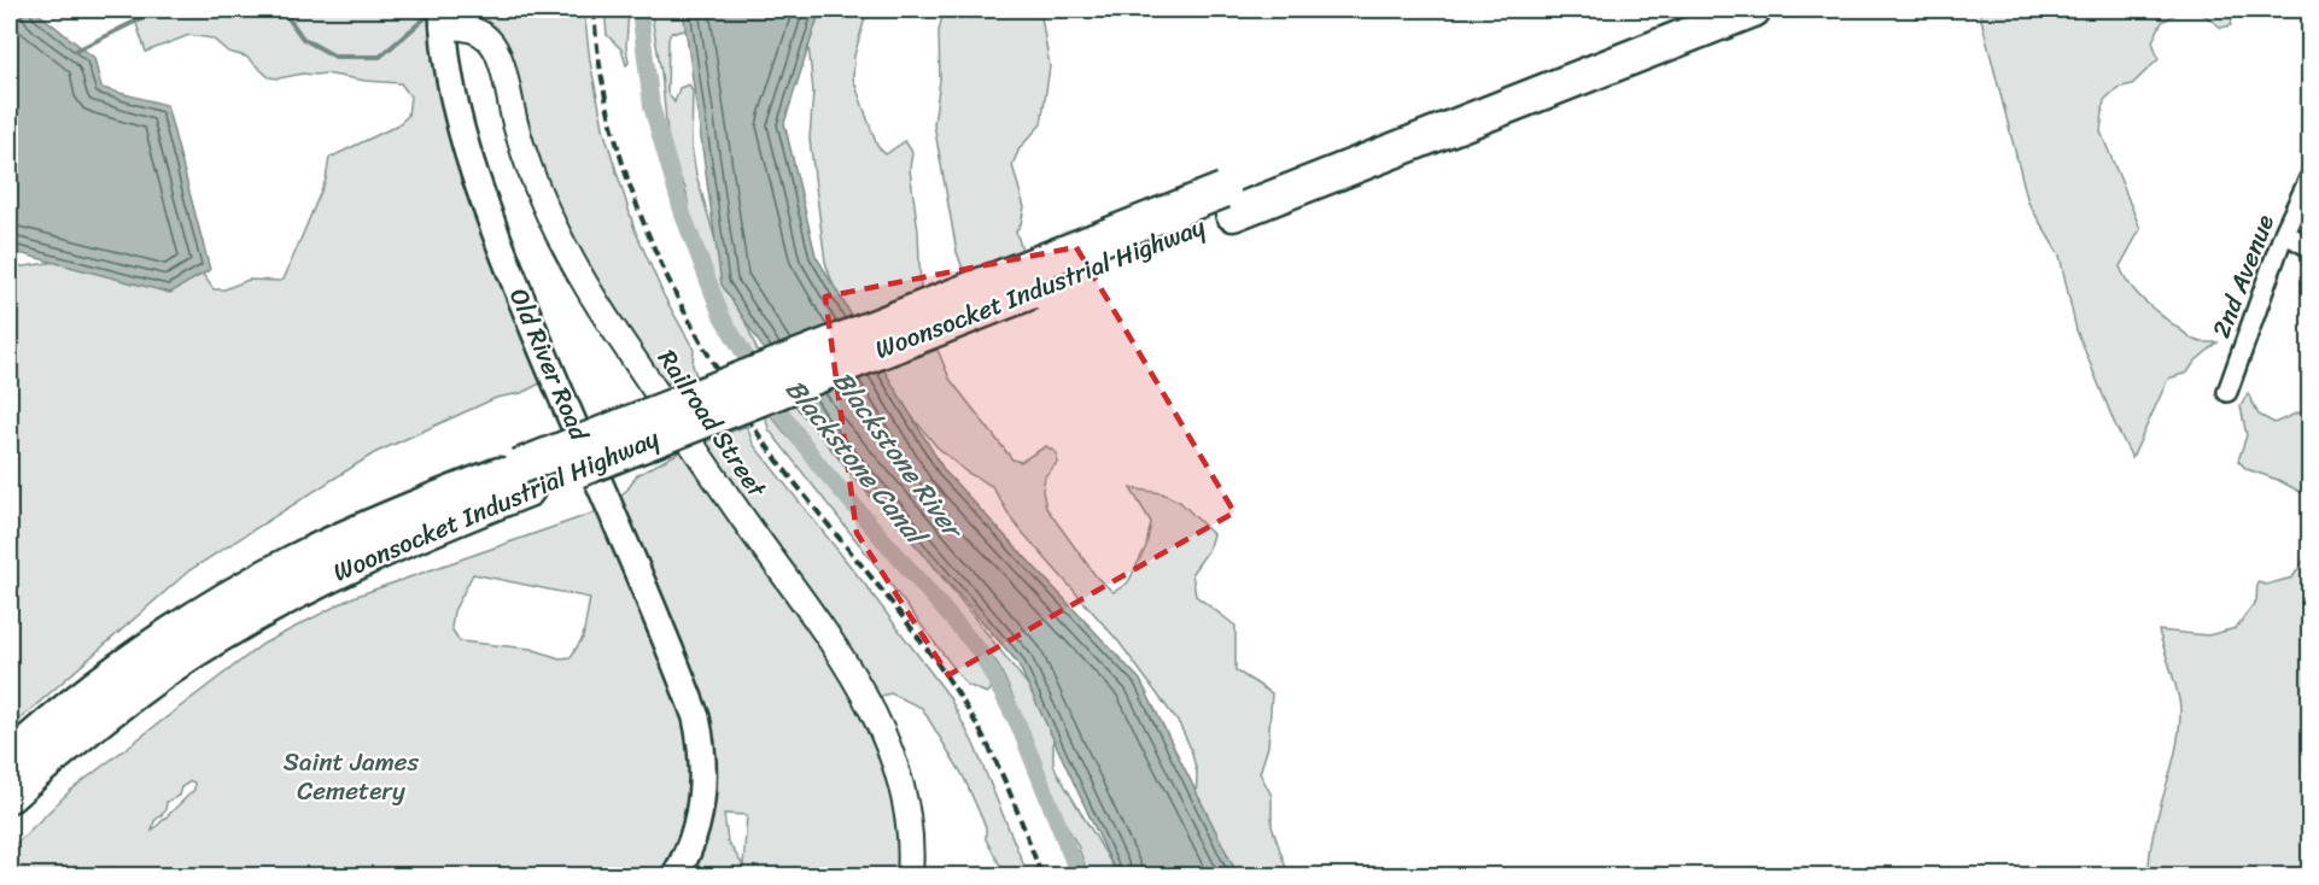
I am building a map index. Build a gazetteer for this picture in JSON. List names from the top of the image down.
{
  "streets": {
    "highway": ["Woonsocket Industrial Highway"],
    "main road": ["Old River Road"],
    "street": ["2nd Avenue", "Railroad Street"]
  },
  "crossings": [
    ["Old River Road", "Railroad Street"]
  ],
  "water": ["Blackstone River", "Blackstone Canal"],
  "parks": ["Saint James Cemetery"]
}
